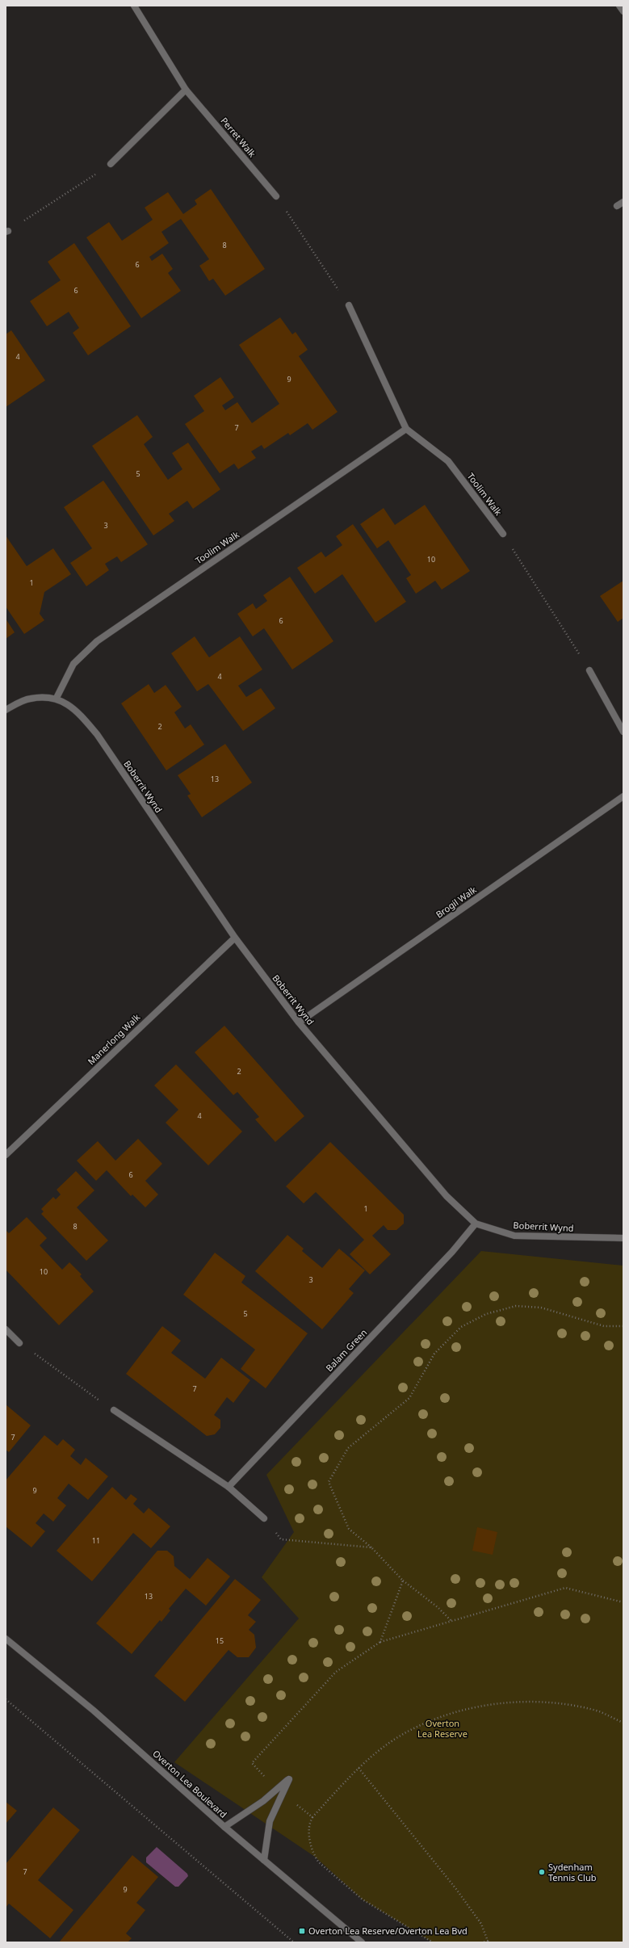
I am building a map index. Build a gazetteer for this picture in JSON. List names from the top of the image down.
{
  "streets": {
    "street": [
      "Perret Walk",
      "Toolim Walk",
      "Boberrit Wynd",
      "Brogil Walk",
      "Manerlong Walk",
      "Balam Green",
      "Overton Lea Boulevard"
    ]
  },
  "crossings": [
    ["Toolim Walk", "Boberrit Wynd"],
    ["Boberrit Wynd", "Brogil Walk"],
    ["Boberrit Wynd", "Manerlong Walk"],
    ["Boberrit Wynd", "Balam Green"]
  ],
  "parks": ["Overton Lea Reserve"],
  "places": {
    "other": ["Sydenham Tennis Club"],
    "transit": ["Overton Lea Reserve/Overton Lea Bvd"]
  },
  "house_numbers": [
    "8",
    "6",
    "6",
    "4",
    "9",
    "7",
    "5",
    "3",
    "10",
    "1",
    "6",
    "4",
    "2",
    "13",
    "2",
    "4",
    "6",
    "1",
    "8",
    "10",
    "3",
    "5",
    "7",
    "7",
    "9",
    "11",
    "13",
    "15",
    "7",
    "9"
  ]
}
